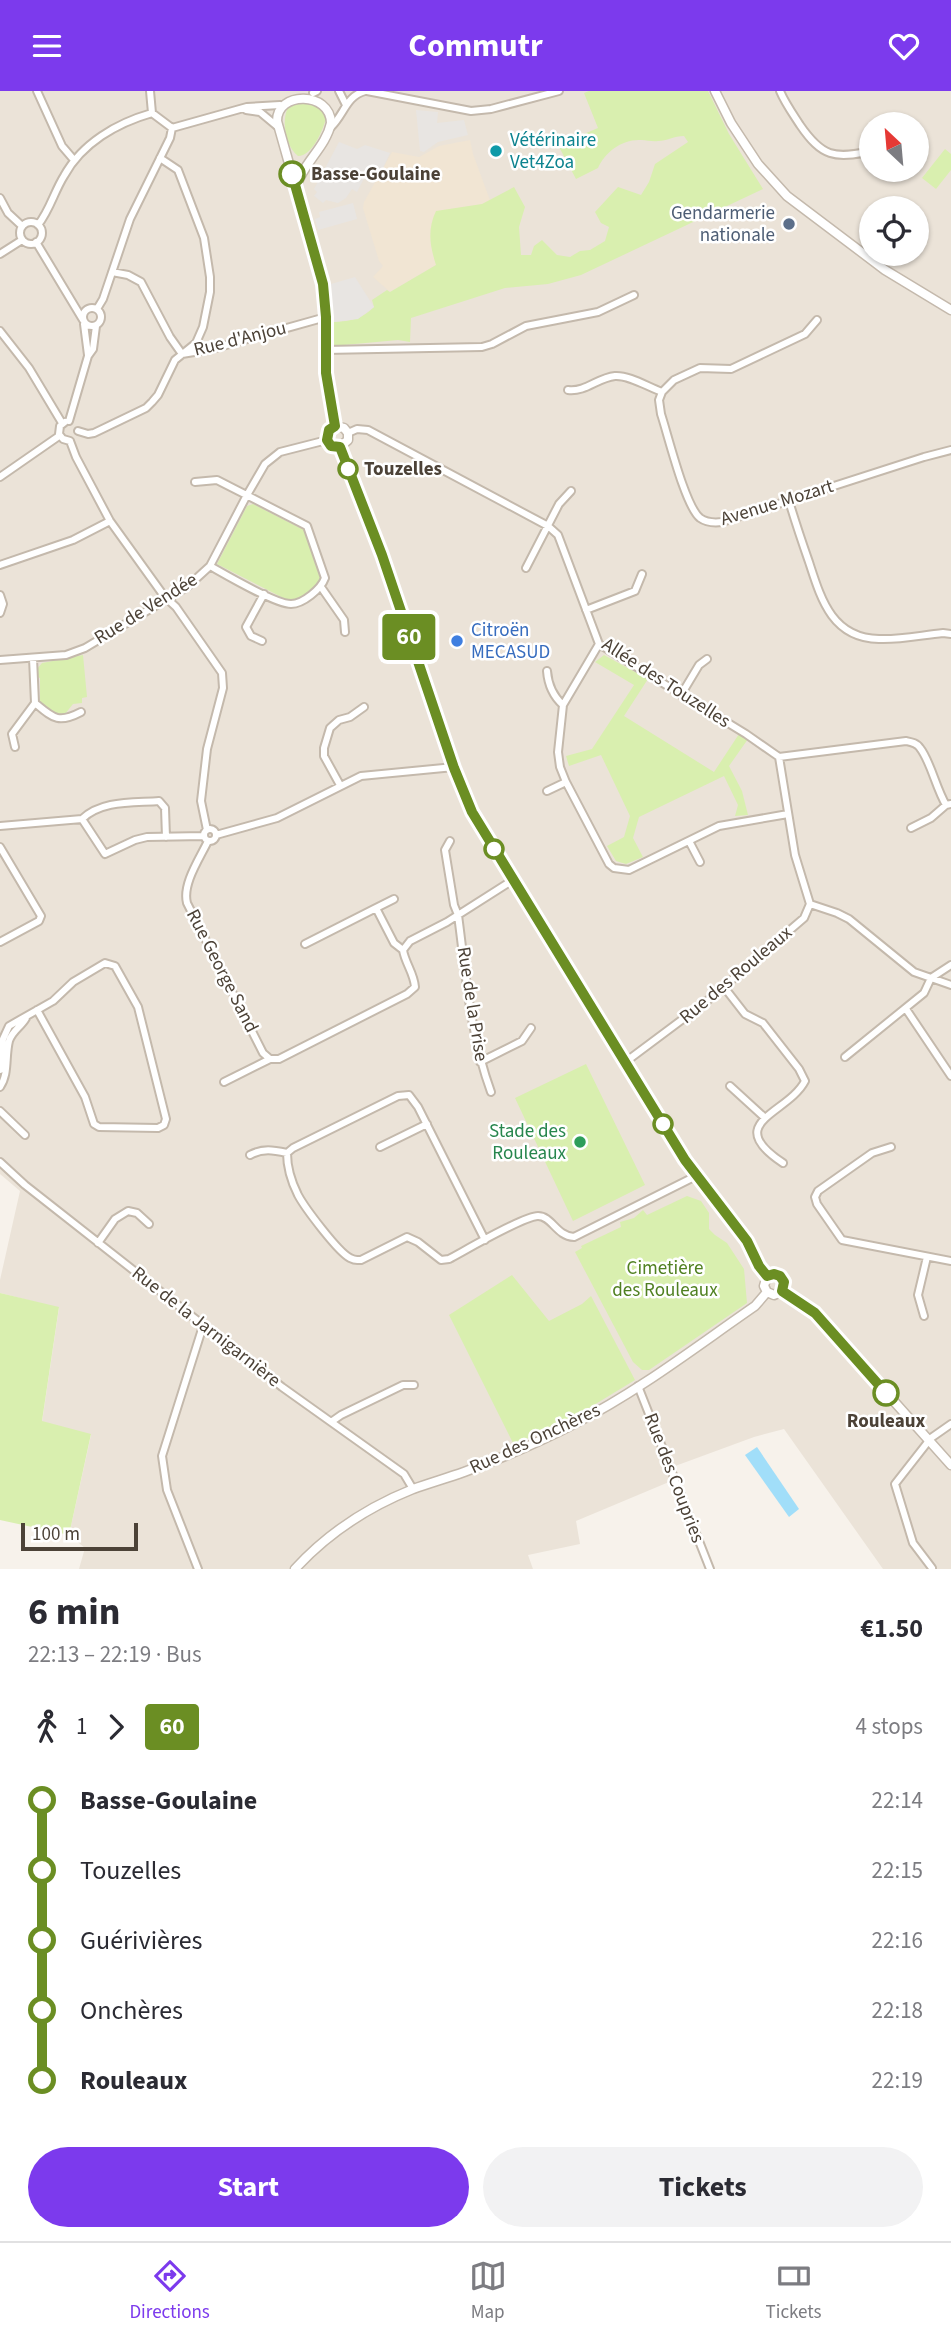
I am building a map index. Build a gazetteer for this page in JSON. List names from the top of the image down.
{
  "streets": {
    "street": [
      "Rue d'Anjou",
      "Avenue Mozart",
      "Rue de Vendée",
      "Allée des Touzelles",
      "Rue George Sand",
      "Rue des Rouleaux",
      "Rue de la Prise",
      "Rue de la Jarnigarnière",
      "Rue des Onchères",
      "Rue des Coupries"
    ]
  },
  "crossings": [
    ["Rue de la Jarnigarnière", "Rue des Onchères"],
    ["Rue des Onchères", "Rue des Coupries"]
  ],
  "parks": ["Cimetière des Rouleaux"],
  "places": [
    "Vétérinaire Vet4Zoa",
    "Basse-Goulaine",
    "Gendarmerie nationale",
    "Touzelles",
    "Citroën MECASUD",
    "Stade des Rouleaux",
    "Rouleaux"
  ],
  "lines": ["bus line 60"],
  "scale_bar": "100 m",
  "north": "top left",
  "page": {
    "header": "Commutr",
    "on_map": "60",
    "scale": "100 m",
    "heading": ["6 min", "22:13 – 22:19 · Bus", "€1.50"],
    "legs": ["1", "60", "4 stops"],
    "list": [
      {
        "name": "Basse-Goulaine",
        "value": "22:14"
      },
      {
        "name": "Touzelles",
        "value": "22:15"
      },
      {
        "name": "Guérivières",
        "value": "22:16"
      },
      {
        "name": "Onchères",
        "value": "22:18"
      },
      {
        "name": "Rouleaux",
        "value": "22:19"
      }
    ],
    "buttons": ["Start", "Tickets"],
    "tabs": ["Directions", "Map", "Tickets"]
  }
}
